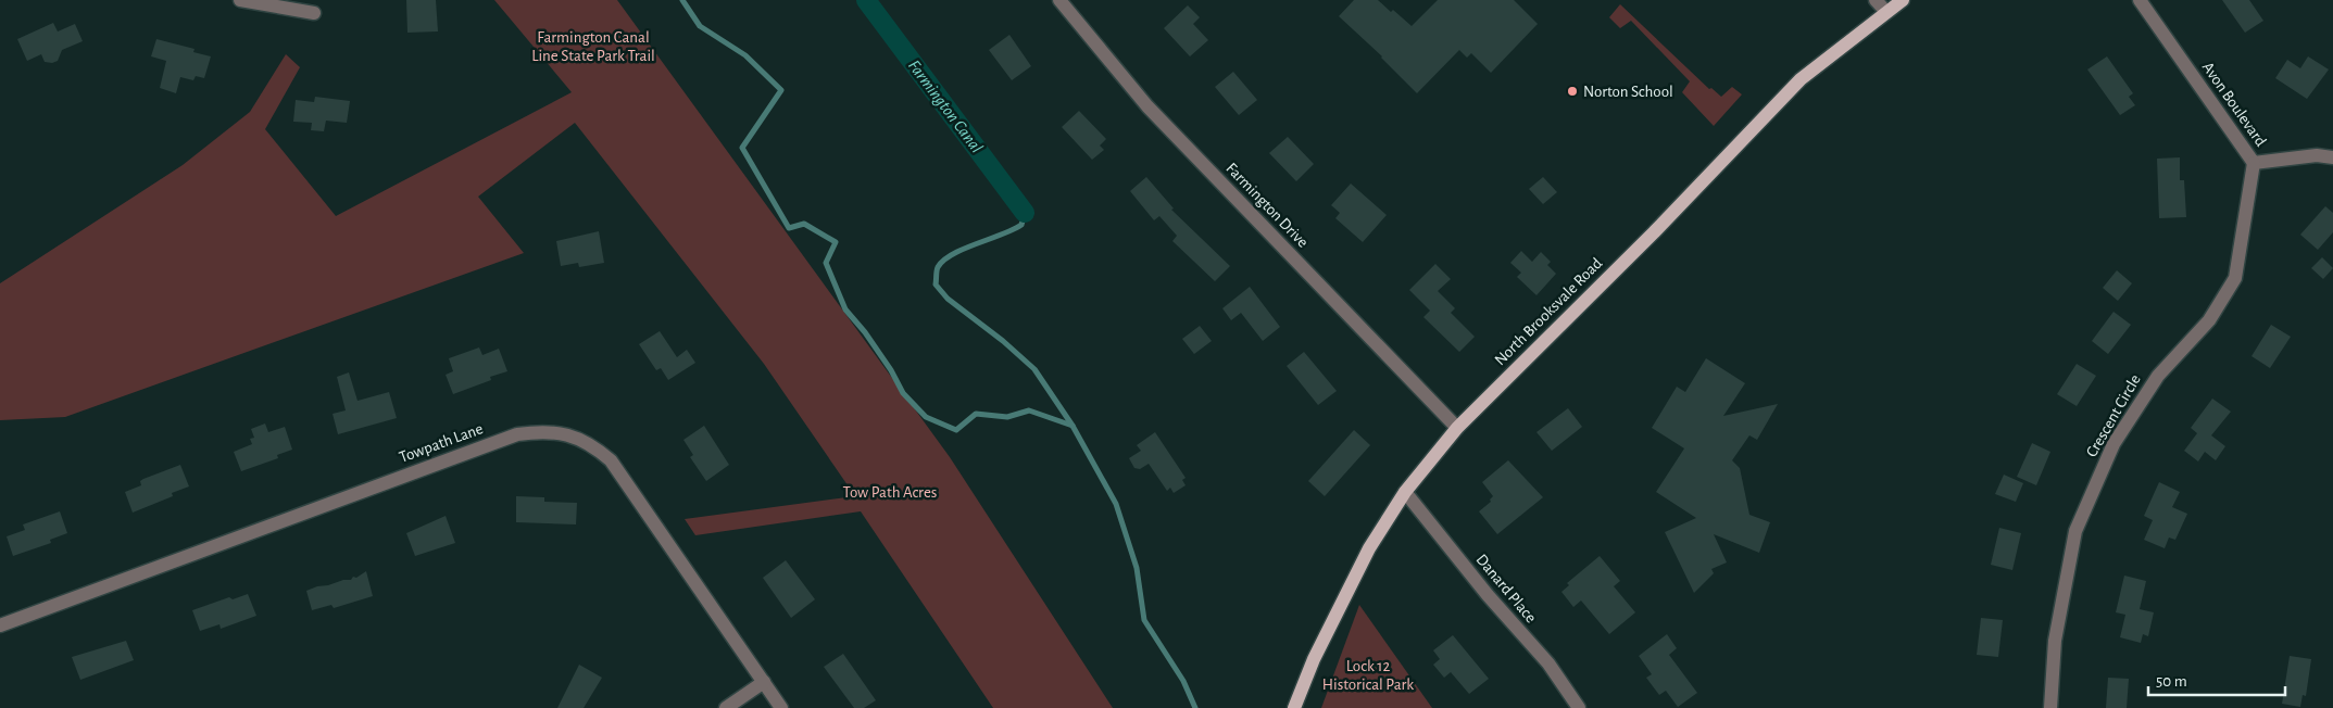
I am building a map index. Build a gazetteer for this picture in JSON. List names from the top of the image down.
{
  "streets": {
    "main road": ["North Brooksvale Road"],
    "street": [
      "Avon Boulevard",
      "Farmington Drive",
      "Crescent Circle",
      "Towpath Lane",
      "Danard Place"
    ]
  },
  "crossings": [
    ["Avon Boulevard", "Crescent Circle"],
    ["Farmington Drive", "North Brooksvale Road"],
    ["North Brooksvale Road", "Danard Place"]
  ],
  "water": ["Farmington Canal"],
  "parks": ["Farmington Canal Line State Park Trail", "Tow Path Acres", "Lock 12 Historical Park"],
  "places": ["Norton School"],
  "scale_bar": "50 m"
}
